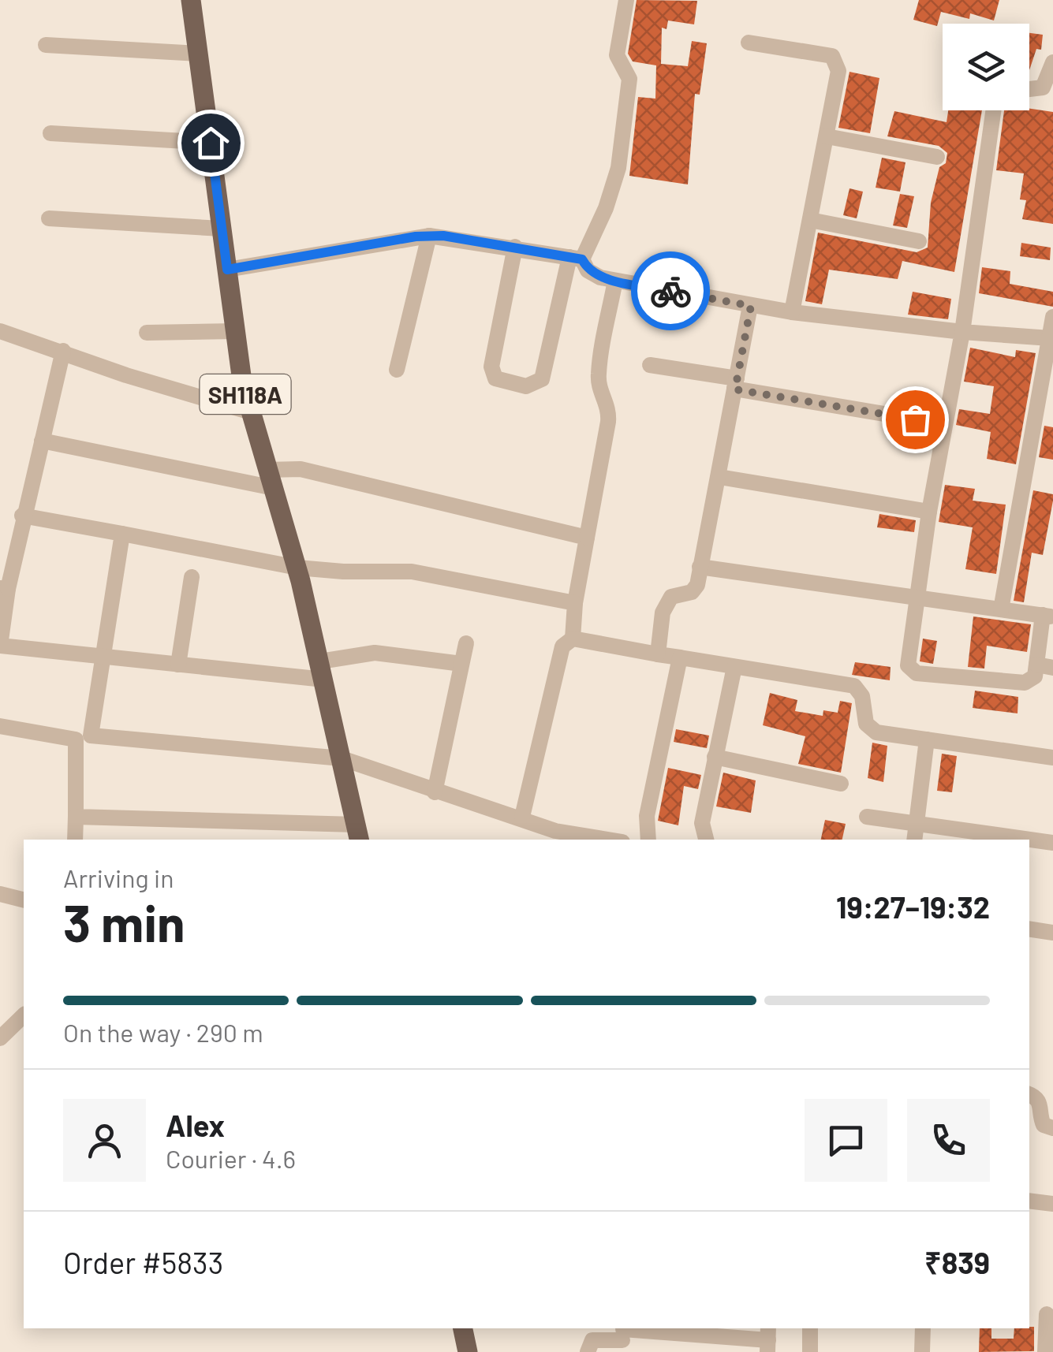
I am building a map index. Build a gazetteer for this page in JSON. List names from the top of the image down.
{
  "streets": {
    "main road": ["SH118A"]
  },
  "page": {
    "heading": ["3 min", "Arriving in", "19:27–19:32"],
    "panel": [
      "Alex",
      "Courier · 4.6",
      "Order #5833",
      "₹839"
    ],
    "bar": "On the way · 290 m"
  }
}
